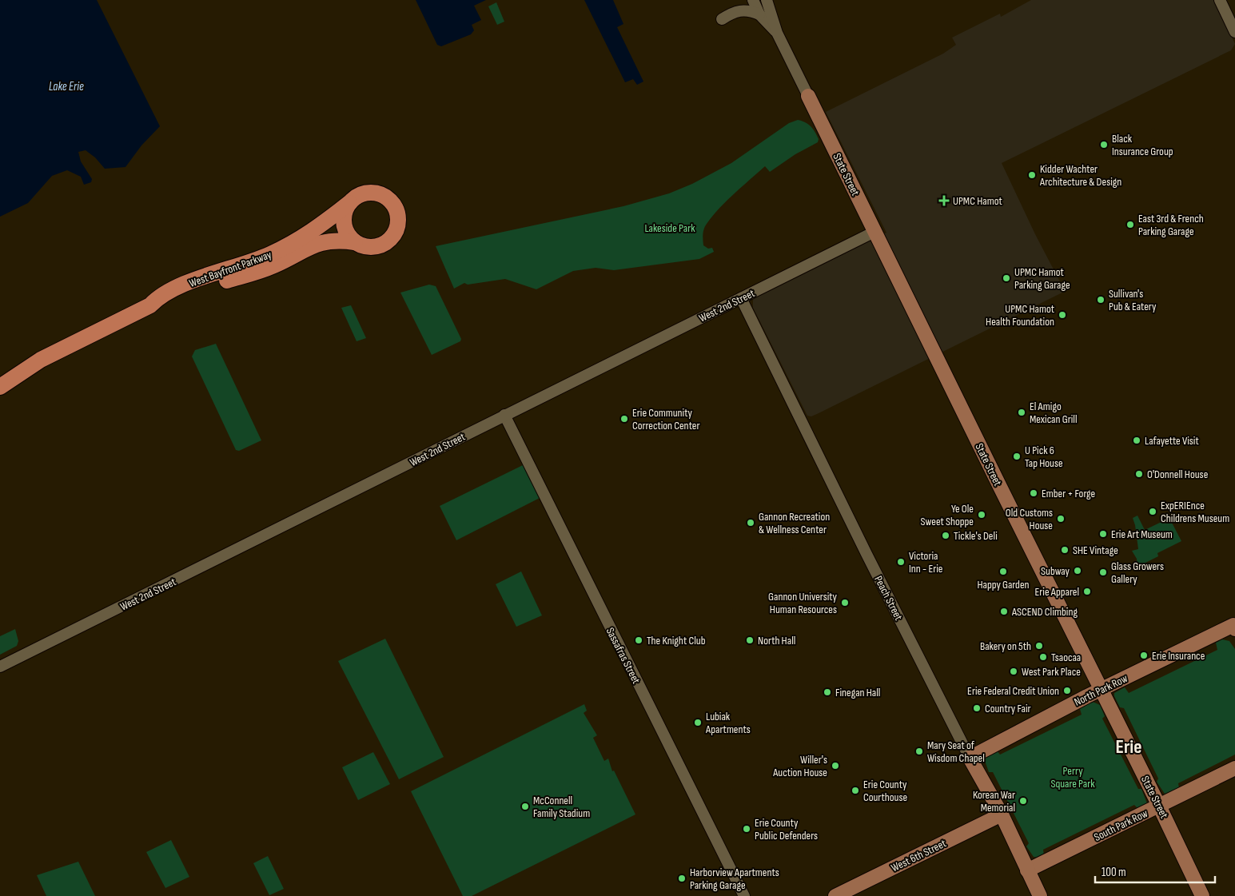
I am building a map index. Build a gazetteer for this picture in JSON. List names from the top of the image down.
{
  "streets": {
    "highway": ["West Bayfront Parkway"],
    "main road": [
      "State Street",
      "Peach Street",
      "North Park Row",
      "South Park Row",
      "West 6th Street"
    ],
    "street": ["West 2nd Street", "Sassafras Street"]
  },
  "crossings": [
    ["State Street", "West 2nd Street"],
    ["State Street", "North Park Row"],
    ["State Street", "South Park Row"],
    ["West 2nd Street", "Peach Street"],
    ["West 2nd Street", "Sassafras Street"],
    ["Peach Street", "North Park Row"],
    ["Peach Street", "South Park Row"],
    ["Peach Street", "West 6th Street"]
  ],
  "districts": ["Erie"],
  "water": ["Lake Erie"],
  "parks": ["Lakeside Park", "Perry Square Park"],
  "places": {
    "other": [
      "Black Insurance Group",
      "Kidder Wachter Architecture & Design",
      "East 3rd & French Parking Garage",
      "UPMC Hamot Parking Garage",
      "Sullivan's Pub & Eatery",
      "UPMC Hamot Health Foundation",
      "El Amigo Mexican Grill",
      "Erie Community Correction Center",
      "Lafayette Visit",
      "U Pick 6 Tap House",
      "O'Donnell House",
      "Ember + Forge",
      "ExpERIEnce Childrens Museum",
      "Ye Ole Sweet Shoppe",
      "Old Customs House",
      "Gannon Recreation & Wellness Center",
      "Erie Art Museum",
      "Tickle's Deli",
      "SHE Vintage",
      "Victoria Inn - Erie",
      "Subway",
      "Happy Garden",
      "Glass Growers Gallery",
      "Erie Apparel",
      "Gannon University Human Resources",
      "ASCEND Climbing",
      "The Knight Club",
      "North Hall",
      "Bakery on 5th",
      "Erie Insurance",
      "Tsaocaa",
      "West Park Place",
      "Erie Federal Credit Union",
      "Finegan Hall",
      "Country Fair",
      "Lubiak Apartments",
      "Mary Seat of Wisdom Chapel",
      "Willer's Auction House",
      "Erie County Courthouse",
      "Korean War Memorial",
      "McConnell Family Stadium",
      "Erie County Public Defenders",
      "Harborview Apartments Parking Garage"
    ],
    "health": ["UPMC Hamot"]
  },
  "scale_bar": "100 m"
}
